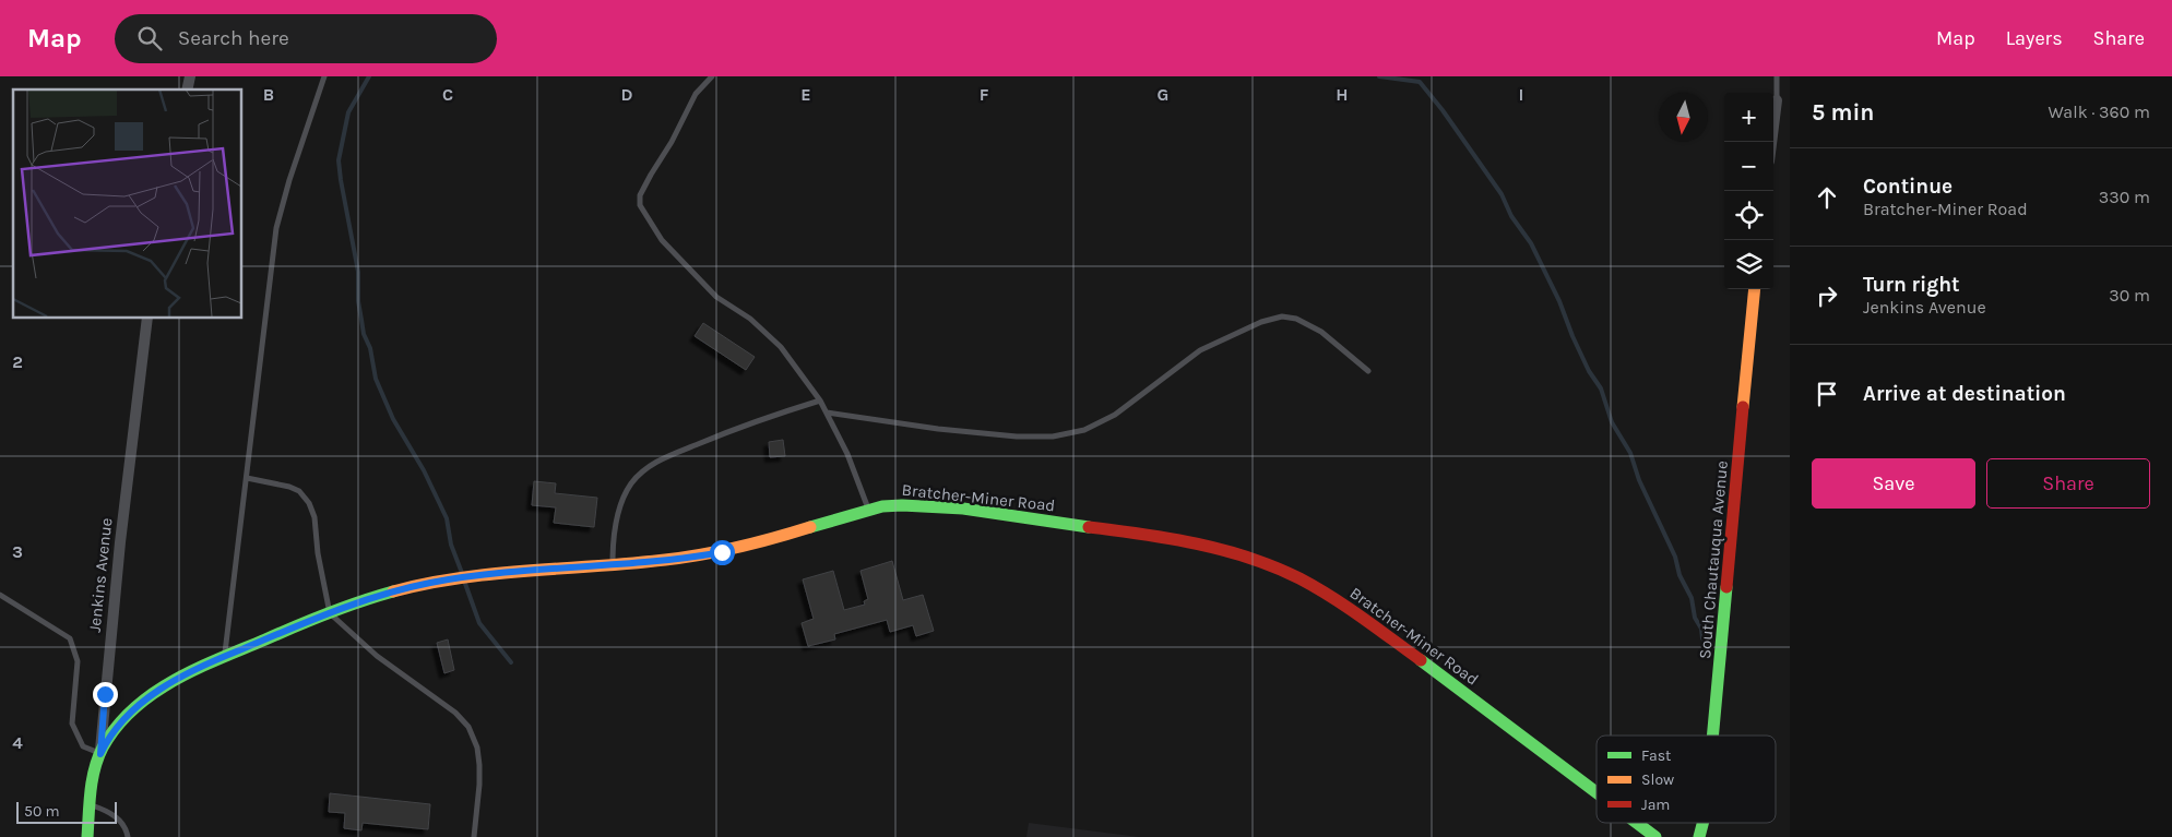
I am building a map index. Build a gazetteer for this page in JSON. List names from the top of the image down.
{
  "streets": {
    "street": ["Bratcher-Miner Road", "South Chautauqua Avenue", "Jenkins Avenue"]
  },
  "crossings": [
    ["Bratcher-Miner Road", "Jenkins Avenue"]
  ],
  "legend": ["Fast", "Slow", "Jam"],
  "scale_bar": "50 m",
  "north": "bottom",
  "page": {
    "header": "Map",
    "search": "Search here",
    "nav": ["Map", "Layers", "Share"],
    "heading": ["5 min", "Walk · 360 m"],
    "map_buttons": ["+", "−"],
    "list": [
      ["Continue", "Bratcher-Miner Road", "330 m"],
      ["Turn right", "Jenkins Avenue", "30 m"],
      "Arrive at destination"
    ],
    "buttons": ["Save", "Share"],
    "scale": "50 m"
  },
  "grid": {
    "columns": [
      "B",
      "C",
      "D",
      "E",
      "F",
      "G",
      "H",
      "I"
    ],
    "rows": ["2", "3", "4"]
  }
}
